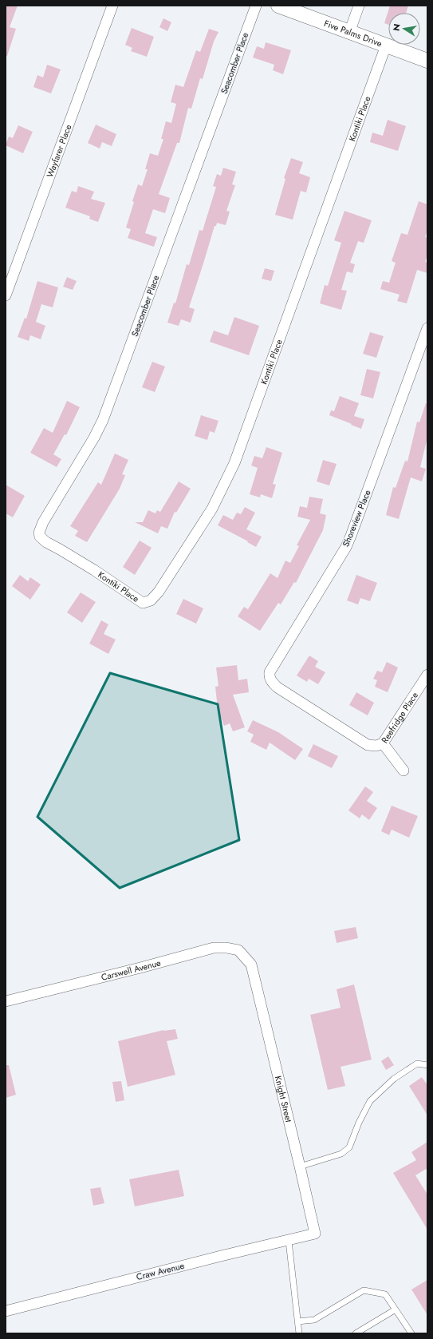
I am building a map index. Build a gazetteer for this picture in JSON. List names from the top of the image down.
{
  "streets": {
    "street": [
      "Five Palms Drive",
      "Seacomber Place",
      "Kontiki Place",
      "Wayfarer Place",
      "Shoreview Place",
      "Reefridge Place",
      "Carswell Avenue",
      "Knight Street",
      "Craw Avenue"
    ]
  },
  "crossings": [
    ["Five Palms Drive", "Kontiki Place"],
    ["Seacomber Place", "Kontiki Place"],
    ["Shoreview Place", "Reefridge Place"],
    ["Carswell Avenue", "Knight Street"],
    ["Knight Street", "Craw Avenue"]
  ],
  "north": "left"
}
